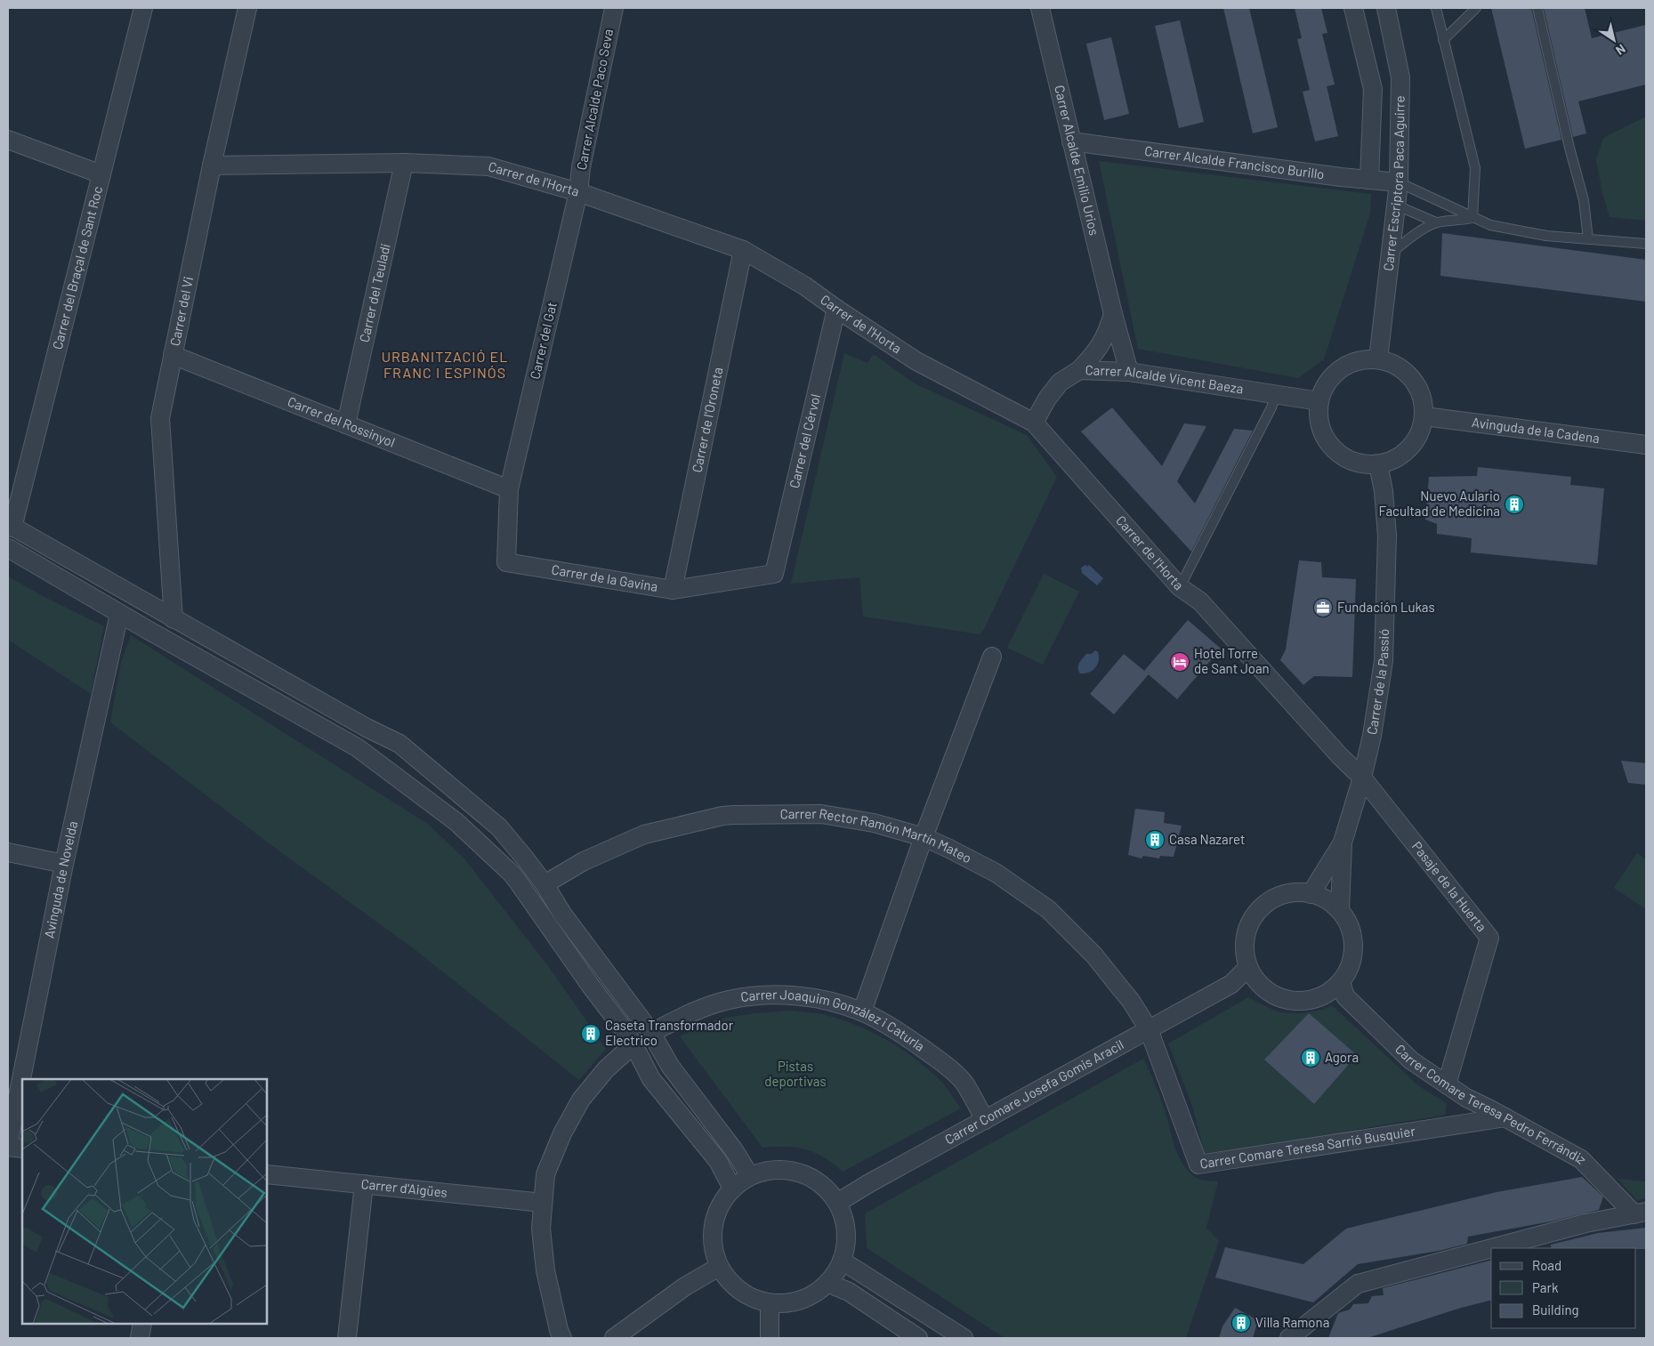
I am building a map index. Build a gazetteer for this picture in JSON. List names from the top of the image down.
{
  "streets": {
    "street": [
      "Carrer Alcalde Paco Seva",
      "Carrer Alcalde Emilio Urios",
      "Carrer Alcalde Francisco Burillo",
      "Carrer de l'Horta",
      "Carrer Escriptora Paca Aguirre",
      "Carrer del Braçal de Sant Roc",
      "Carrer del Teuladí",
      "Carrer del Vi",
      "Carrer del Gat",
      "Carrer Alcalde Vicent Baeza",
      "Carrer de l'Oroneta",
      "Carrer del Rossinyol",
      "Avinguda de la Cadena",
      "Carrer del Cérvol",
      "Carrer de la Gavina",
      "Carrer de la Passió",
      "Carrer Rector Ramón Martín Mateo",
      "Avinguda de Novelda",
      "Pasaje de la Huerta",
      "Carrer Joaquim González i Caturla",
      "Carrer Comare Josefa Gomis Aracil",
      "Carrer Comare Teresa Pedro Ferrándiz",
      "Carrer Comare Teresa Sarrió Busquier",
      "Carrer d'Aigües"
    ]
  },
  "crossings": [
    ["Carrer Alcalde Paco Seva", "Carrer de l'Horta"],
    ["Carrer Alcalde Paco Seva", "Carrer del Gat"],
    ["Carrer Alcalde Emilio Urios", "Carrer Alcalde Francisco Burillo"],
    ["Carrer Alcalde Emilio Urios", "Carrer Alcalde Vicent Baeza"],
    ["Carrer Alcalde Francisco Burillo", "Carrer Escriptora Paca Aguirre"],
    ["Carrer de l'Horta", "Carrer del Teuladí"],
    ["Carrer de l'Horta", "Carrer del Vi"],
    ["Carrer de l'Horta", "Carrer del Gat"],
    ["Carrer de l'Horta", "Carrer Alcalde Vicent Baeza"],
    ["Carrer de l'Horta", "Carrer de l'Oroneta"],
    ["Carrer de l'Horta", "Carrer del Cérvol"],
    ["Carrer de l'Horta", "Carrer de la Passió"],
    ["Carrer de l'Horta", "Pasaje de la Huerta"],
    ["Carrer Escriptora Paca Aguirre", "Carrer Alcalde Vicent Baeza"],
    ["Carrer Escriptora Paca Aguirre", "Avinguda de la Cadena"],
    ["Carrer Escriptora Paca Aguirre", "Carrer de la Passió"],
    ["Carrer del Teuladí", "Carrer del Rossinyol"],
    ["Carrer del Vi", "Carrer del Rossinyol"],
    ["Carrer del Gat", "Carrer del Rossinyol"],
    ["Carrer del Gat", "Carrer de la Gavina"],
    ["Carrer Alcalde Vicent Baeza", "Avinguda de la Cadena"],
    ["Carrer Alcalde Vicent Baeza", "Carrer de la Passió"],
    ["Carrer de l'Oroneta", "Carrer de la Gavina"],
    ["Carrer del Rossinyol", "Carrer de la Gavina"],
    ["Avinguda de la Cadena", "Carrer de la Passió"],
    ["Carrer del Cérvol", "Carrer de la Gavina"],
    ["Carrer de la Passió", "Pasaje de la Huerta"],
    ["Carrer de la Passió", "Carrer Comare Josefa Gomis Aracil"],
    ["Carrer de la Passió", "Carrer Comare Teresa Pedro Ferrándiz"],
    ["Carrer Rector Ramón Martín Mateo", "Carrer Comare Josefa Gomis Aracil"],
    ["Carrer Rector Ramón Martín Mateo", "Carrer Comare Teresa Sarrió Busquier"],
    ["Pasaje de la Huerta", "Carrer Comare Teresa Pedro Ferrándiz"],
    ["Carrer Joaquim González i Caturla", "Carrer Comare Josefa Gomis Aracil"],
    ["Carrer Comare Josefa Gomis Aracil", "Carrer Comare Teresa Pedro Ferrándiz"],
    ["Carrer Comare Josefa Gomis Aracil", "Carrer Comare Teresa Sarrió Busquier"],
    ["Carrer Comare Teresa Pedro Ferrándiz", "Carrer Comare Teresa Sarrió Busquier"]
  ],
  "districts": ["URBANITZACIÓ EL FRANC I ESPINÓS"],
  "parks": ["Pistas deportivas"],
  "places": {
    "building": [
      "Nuevo Aulario Facultad de Medicina",
      "Casa Nazaret",
      "Caseta Transformador Electrico",
      "Agora",
      "Villa Ramona"
    ],
    "office": ["Fundación Lukas"],
    "hotel": ["Hotel Torre de Sant Joan"]
  },
  "legend": ["Road", "Park", "Building"],
  "north": "bottom right"
}
